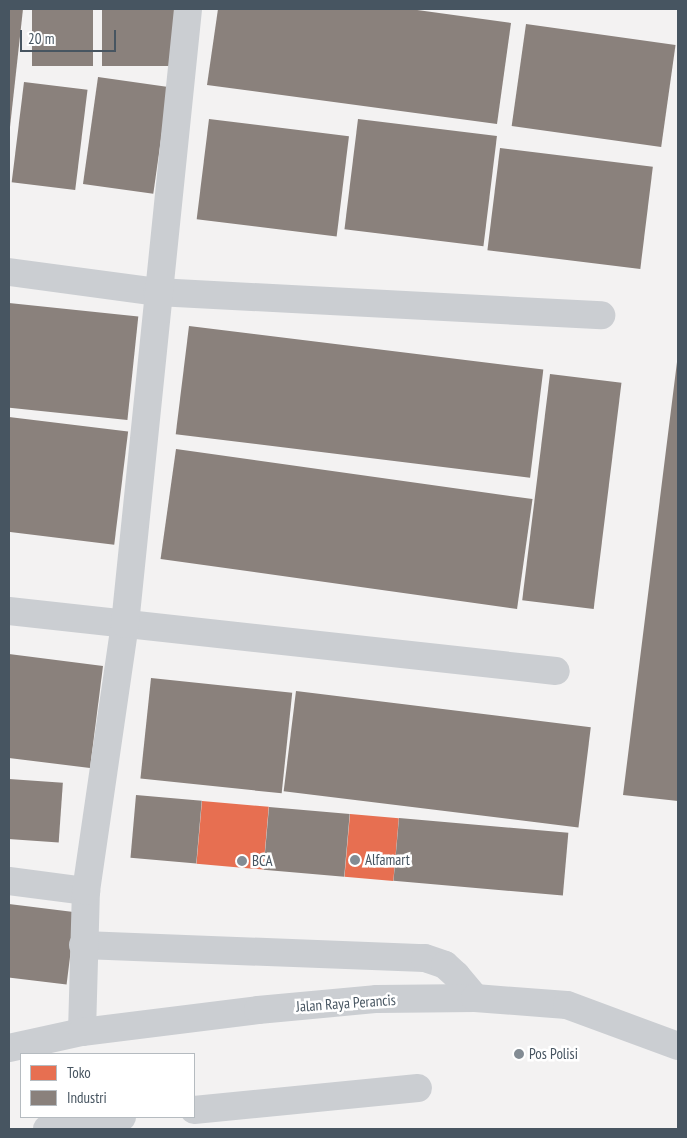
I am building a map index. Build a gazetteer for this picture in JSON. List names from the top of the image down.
{
  "streets": {
    "street": ["Jalan Raya Perancis"]
  },
  "places": ["Alfamart", "BCA", "Pos Polisi"],
  "legend": ["Toko", "Industri"],
  "scale_bar": "20 m"
}
